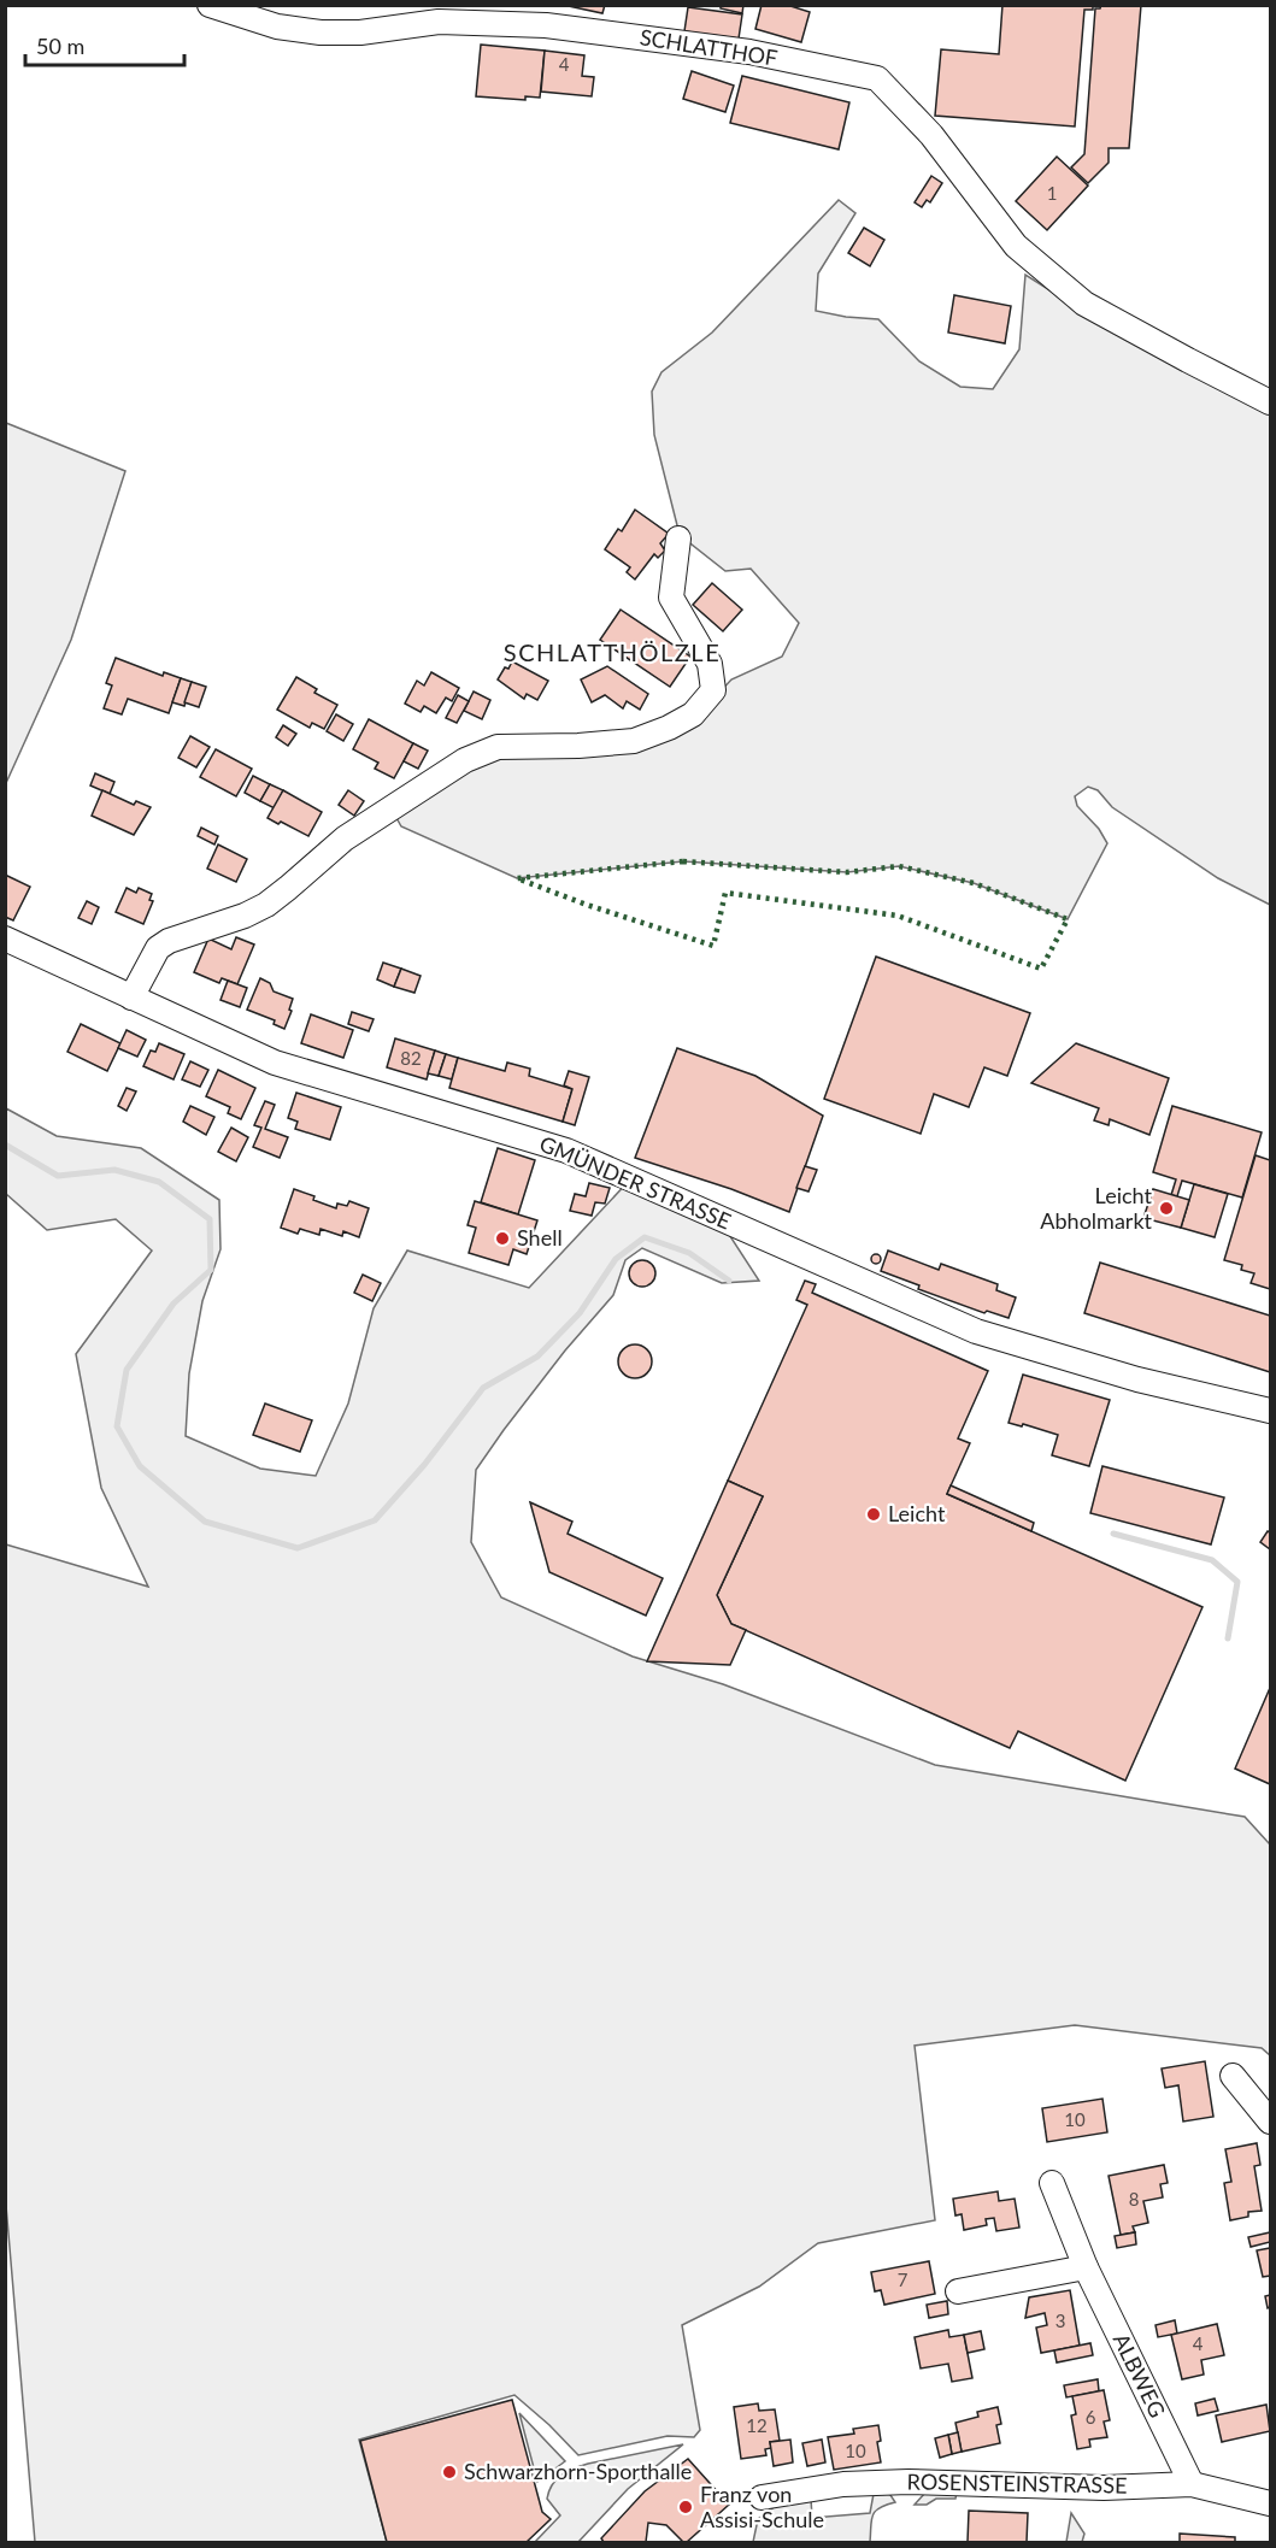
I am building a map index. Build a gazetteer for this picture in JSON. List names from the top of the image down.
{
  "streets": {
    "street": [
      "SCHLATTHOF",
      "GMÜNDER STRASSE",
      "ALBWEG",
      "ROSENSTEINSTRASSE"
    ]
  },
  "crossings": [
    ["ALBWEG", "ROSENSTEINSTRASSE"]
  ],
  "districts": ["SCHLATTHÖLZLE"],
  "places": [
    "Leicht Abholmarkt",
    "Shell",
    "Leicht",
    "Schwarzhorn-Sporthalle",
    "Franz von Assisi-Schule"
  ],
  "house_numbers": [
    "4",
    "1",
    "82",
    "10",
    "8",
    "7",
    "3",
    "4",
    "6",
    "12",
    "10"
  ],
  "scale_bar": "50 m"
}
